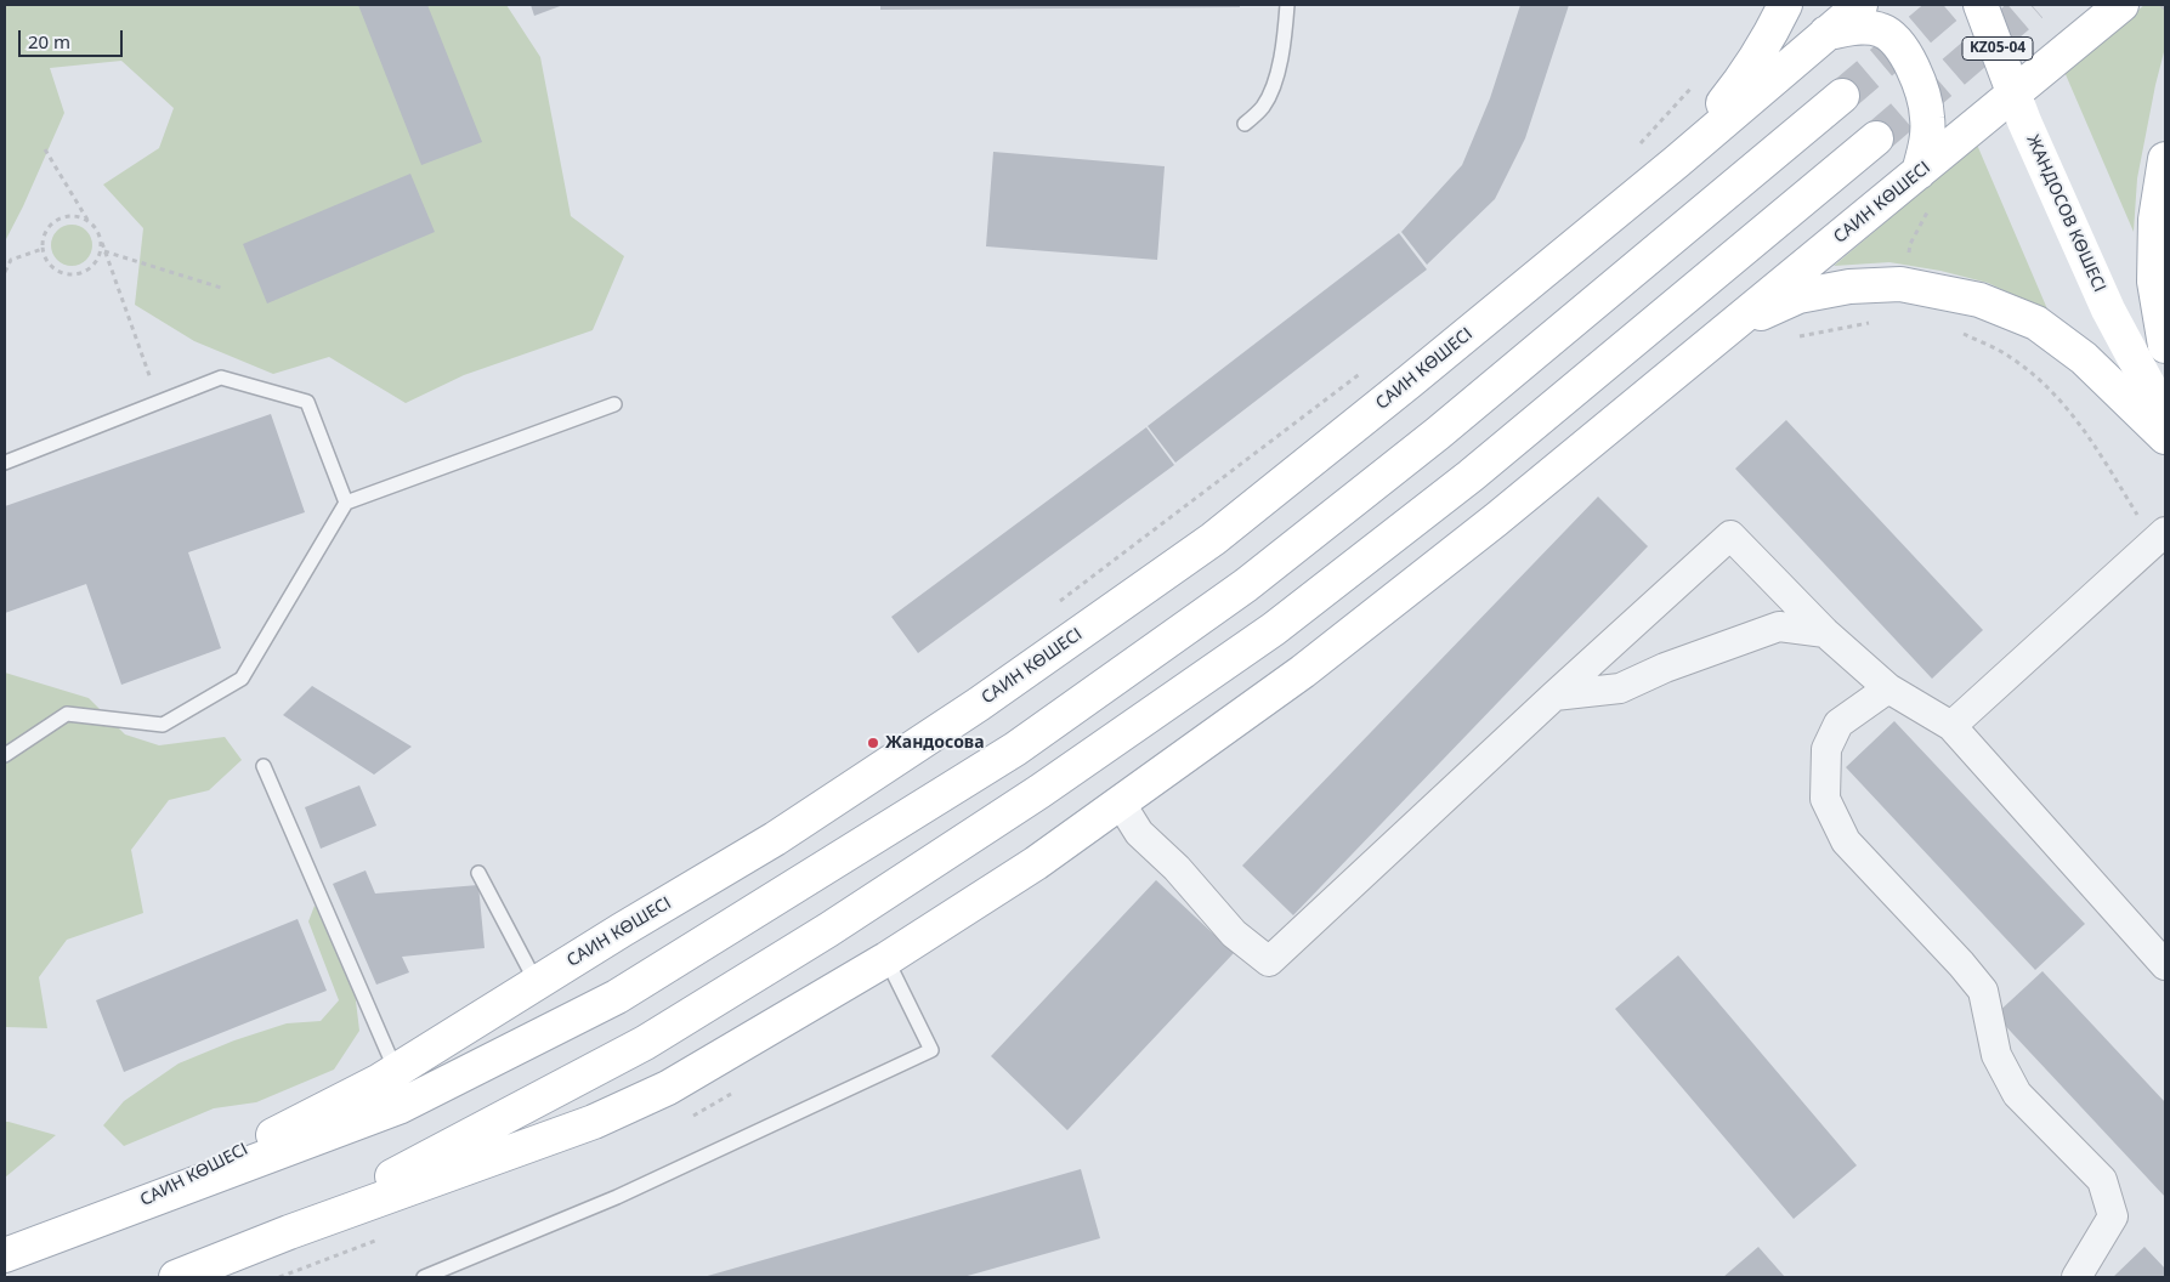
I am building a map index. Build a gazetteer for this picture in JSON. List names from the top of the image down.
{
  "streets": {
    "main road": ["KZ05-04", "САИН КӨШЕСІ", "ЖАНДОСОВ КӨШЕСІ"]
  },
  "crossings": [
    ["САИН КӨШЕСІ", "ЖАНДОСОВ КӨШЕСІ"]
  ],
  "places": ["Жандосова"],
  "scale_bar": "20 m"
}
